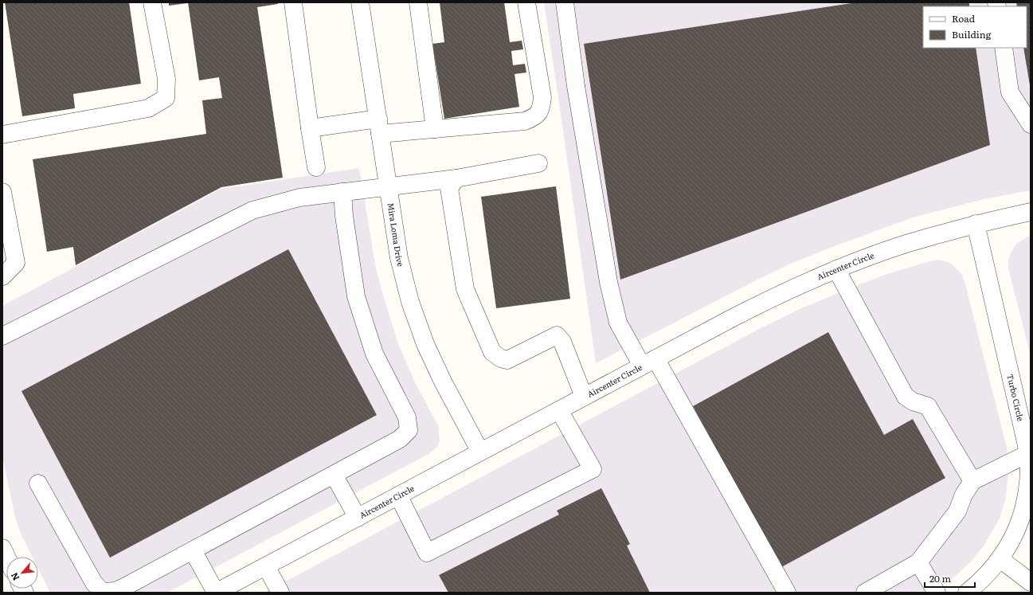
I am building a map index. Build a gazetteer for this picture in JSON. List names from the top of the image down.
{
  "streets": {
    "street": ["Mira Loma Drive", "Aircenter Circle", "Turbo Circle"]
  },
  "crossings": [
    ["Mira Loma Drive", "Aircenter Circle"],
    ["Aircenter Circle", "Turbo Circle"]
  ],
  "legend": ["Road", "Building"],
  "scale_bar": "20 m",
  "north": "bottom left"
}
